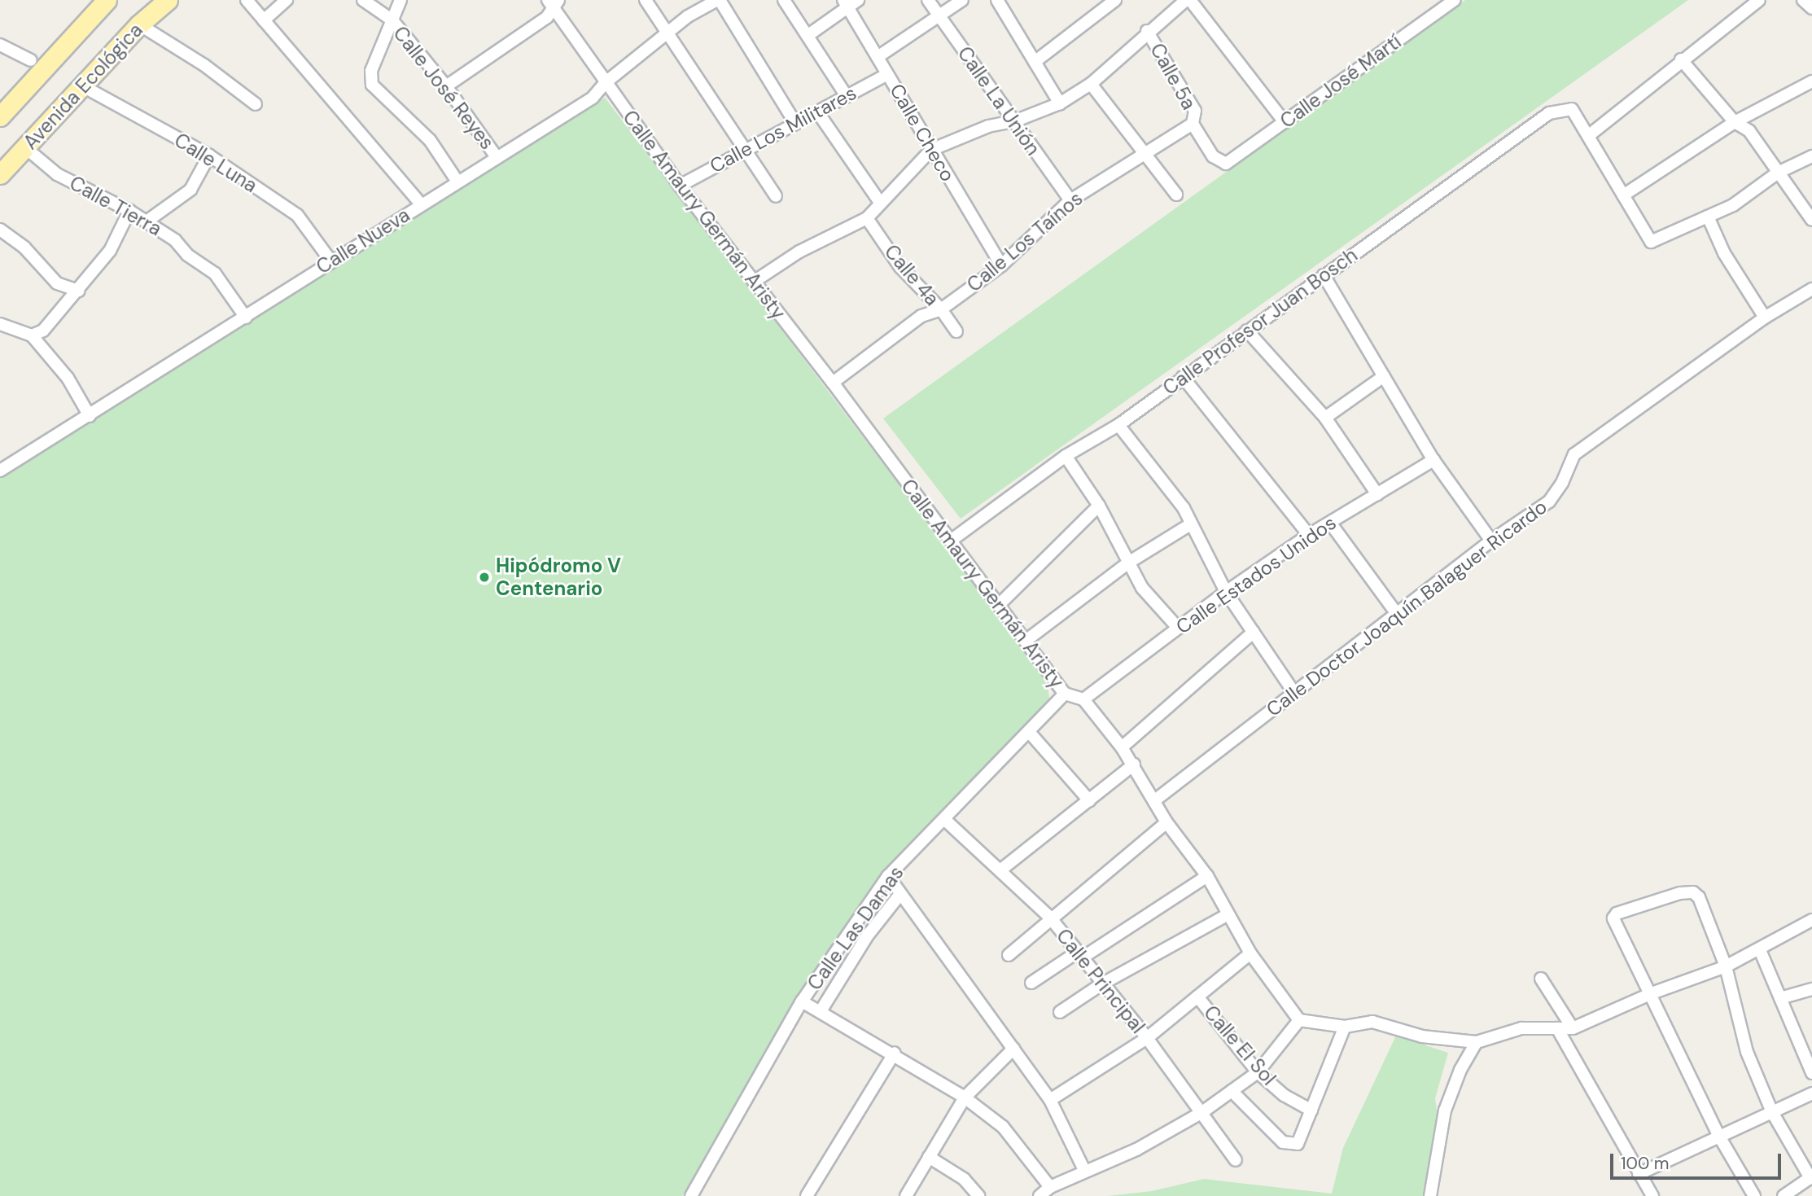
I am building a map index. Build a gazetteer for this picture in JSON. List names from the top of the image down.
{
  "streets": {
    "main road": ["Avenida Ecológica"],
    "street": [
      "Calle 5a",
      "Calle José Martí",
      "Calle José Reyes",
      "Calle La Unión",
      "Calle Los Militares",
      "Calle Checo",
      "Calle Luna",
      "Calle Tierra",
      "Calle Amaury Germán Aristy",
      "Calle Nueva",
      "Calle Los Taínos",
      "Calle 4a",
      "Calle Profesor Juan Bosch",
      "Calle Estados Unidos",
      "Calle Doctor Joaquín Balaguer Ricardo",
      "Calle Las Damas",
      "Calle Principal",
      "Calle El Sol"
    ]
  },
  "crossings": [
    ["Calle 5a", "Calle José Martí"],
    ["Calle 5a", "Calle Los Taínos"],
    ["Calle José Martí", "Calle Los Taínos"],
    ["Avenida Ecológica", "Calle Luna"],
    ["Avenida Ecológica", "Calle Tierra"],
    ["Calle José Reyes", "Calle Nueva"],
    ["Calle La Unión", "Calle Los Taínos"],
    ["Calle Los Militares", "Calle Checo"],
    ["Calle Los Militares", "Calle Amaury Germán Aristy"],
    ["Calle Checo", "Calle Los Taínos"],
    ["Calle Luna", "Calle Nueva"],
    ["Calle Tierra", "Calle Nueva"],
    ["Calle Amaury Germán Aristy", "Calle Nueva"],
    ["Calle Amaury Germán Aristy", "Calle Los Taínos"],
    ["Calle Amaury Germán Aristy", "Calle Profesor Juan Bosch"],
    ["Calle Amaury Germán Aristy", "Calle Estados Unidos"],
    ["Calle Amaury Germán Aristy", "Calle Doctor Joaquín Balaguer Ricardo"],
    ["Calle Amaury Germán Aristy", "Calle Las Damas"],
    ["Calle Los Taínos", "Calle 4a"],
    ["Calle Las Damas", "Calle Principal"]
  ],
  "places": ["Hipódromo V Centenario"],
  "scale_bar": "100 m"
}
